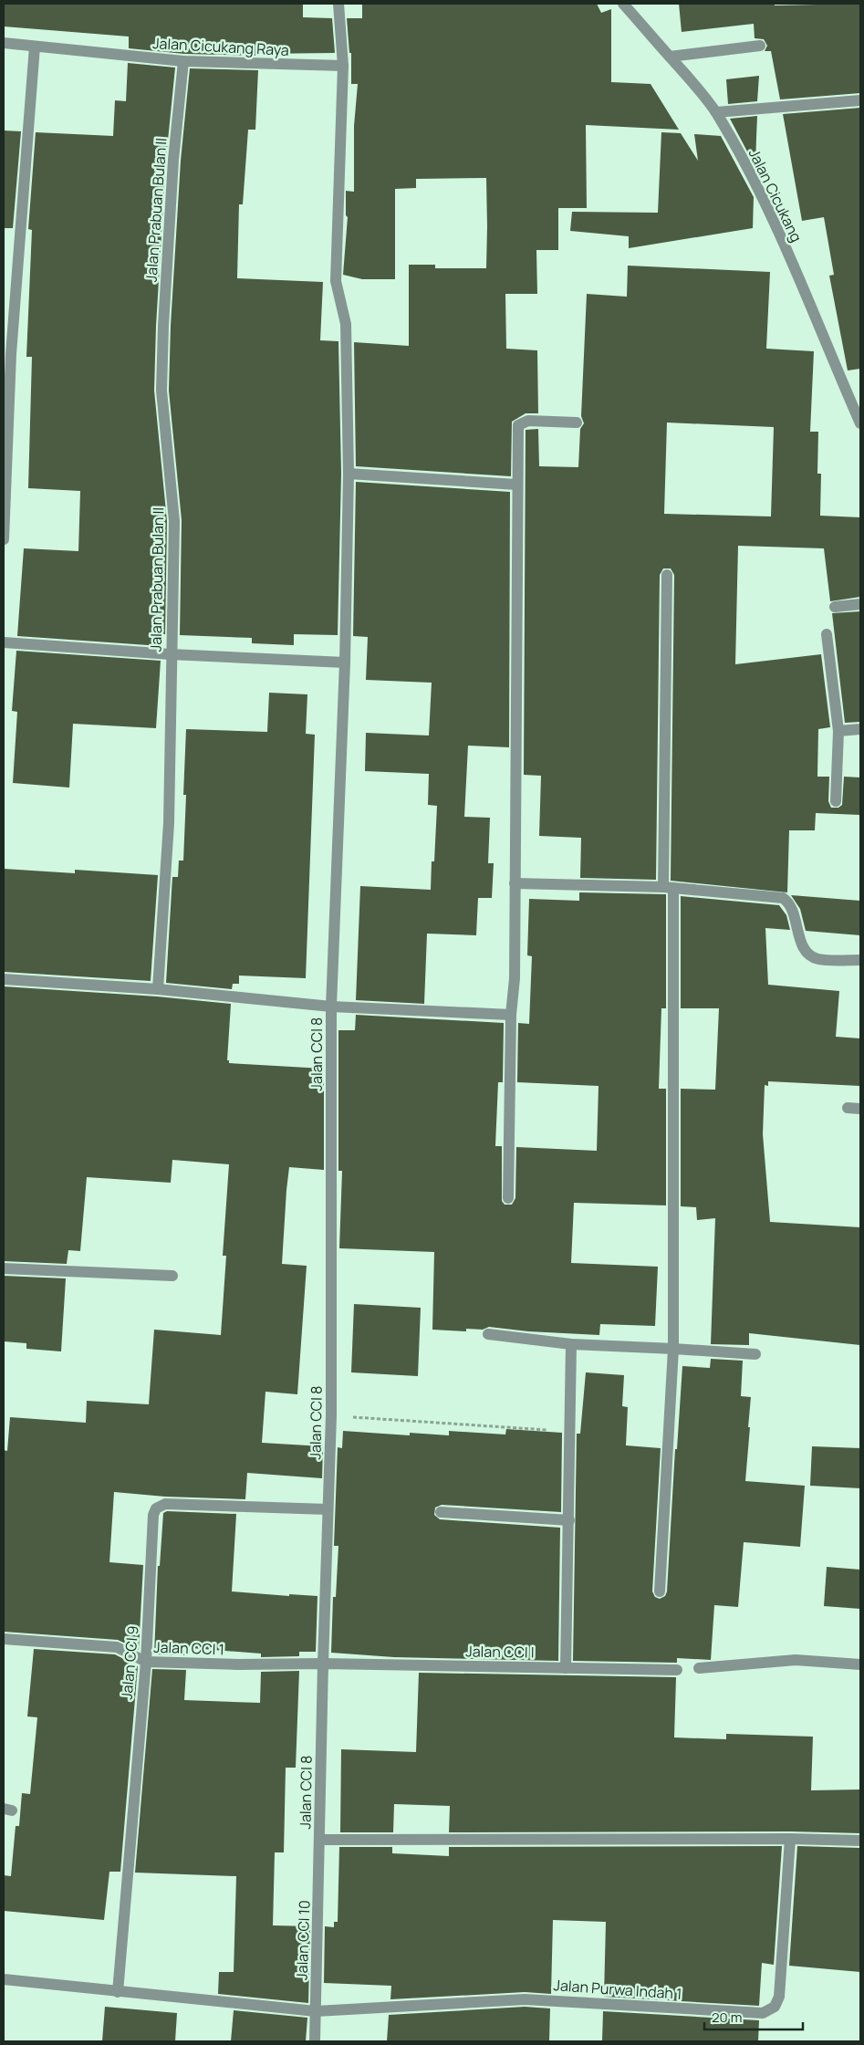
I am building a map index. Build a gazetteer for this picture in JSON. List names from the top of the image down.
{
  "streets": {
    "street": [
      "Jalan Cicukang Raya",
      "Jalan Cicukang",
      "Jalan Prabuan Bulan II",
      "Jalan CCI 8",
      "Jalan CCI 1",
      "Jalan CCI I",
      "Jalan CCI 9",
      "Jalan CCI 10",
      "Jalan Purwa Indah 1"
    ]
  },
  "crossings": [
    ["Jalan Cicukang Raya", "Jalan Prabuan Bulan II"],
    ["Jalan Cicukang Raya", "Jalan CCI 8"],
    ["Jalan CCI 8", "Jalan CCI 1"],
    ["Jalan CCI 8", "Jalan CCI I"],
    ["Jalan CCI 8", "Jalan CCI 9"],
    ["Jalan CCI 8", "Jalan CCI 10"],
    ["Jalan CCI 1", "Jalan CCI I"],
    ["Jalan CCI 1", "Jalan CCI 9"],
    ["Jalan CCI 9", "Jalan Purwa Indah 1"],
    ["Jalan CCI 10", "Jalan Purwa Indah 1"]
  ],
  "scale_bar": "20 m"
}
